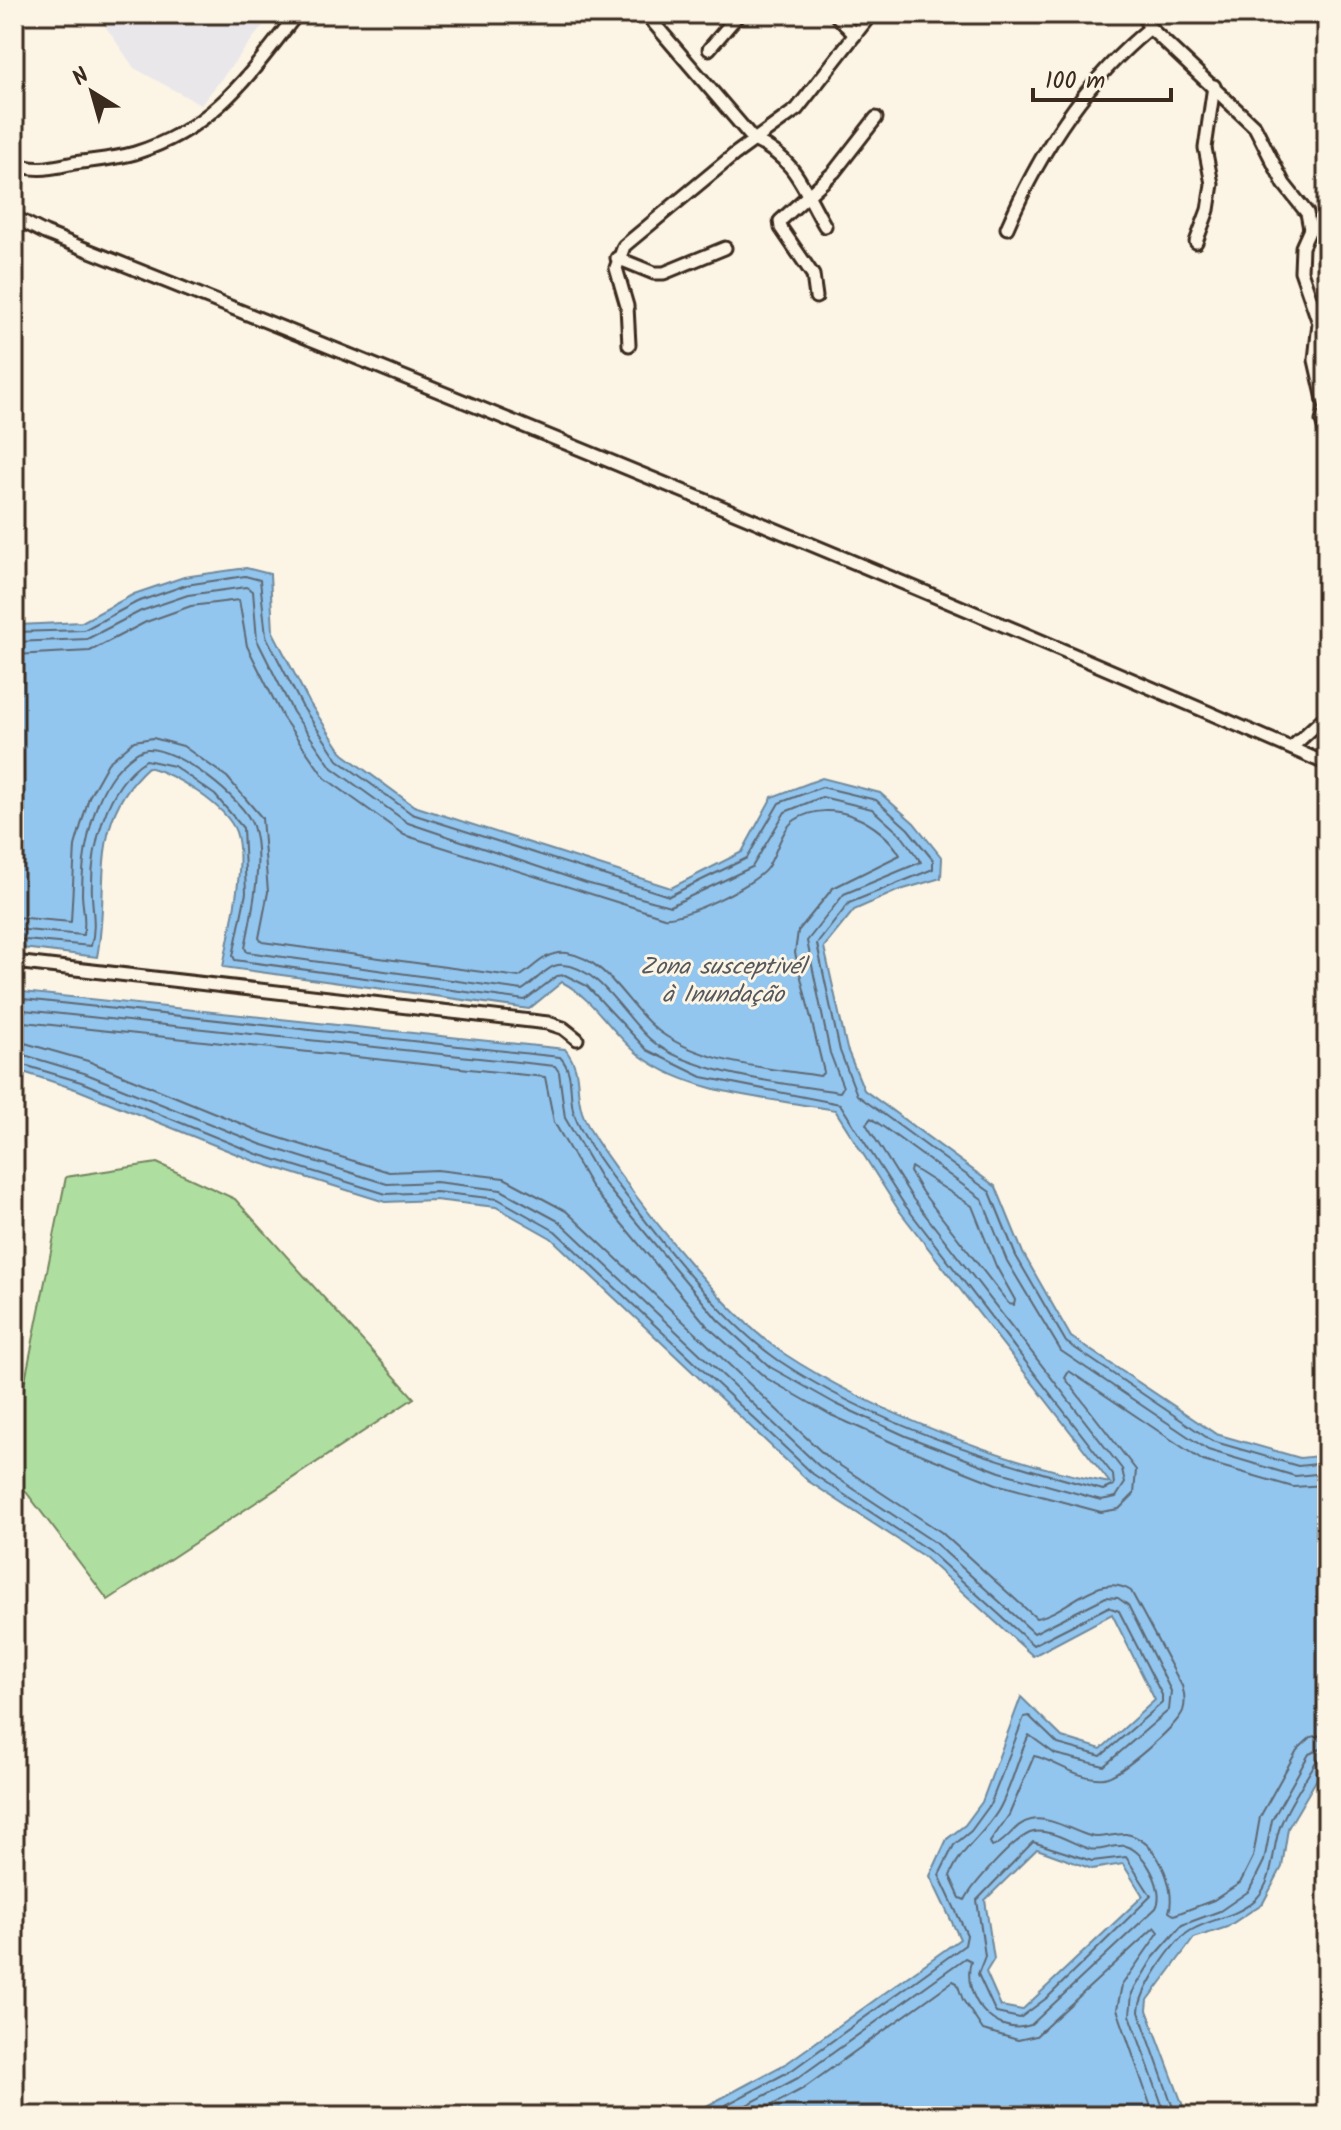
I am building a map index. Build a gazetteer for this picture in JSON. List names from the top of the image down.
{
  "water": ["Zona susceptivél à Inundação"],
  "scale_bar": "100 m",
  "north": "top left"
}
